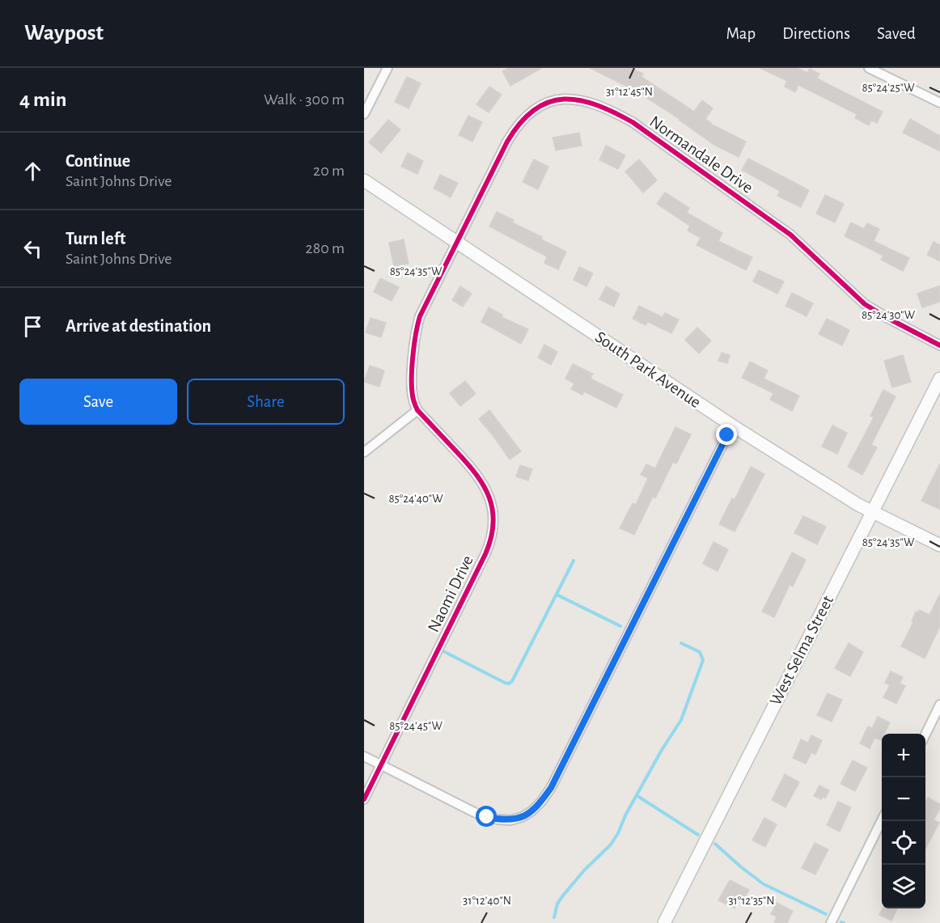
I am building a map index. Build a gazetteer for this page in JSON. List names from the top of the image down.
{
  "streets": {
    "street": [
      "Normandale Drive",
      "South Park Avenue",
      "Naomi Drive",
      "West Selma Street"
    ]
  },
  "crossings": [
    ["Normandale Drive", "South Park Avenue"],
    ["Normandale Drive", "Naomi Drive"],
    ["South Park Avenue", "West Selma Street"]
  ],
  "page": {
    "header": "Waypost",
    "nav": ["Map", "Directions", "Saved"],
    "heading": ["4 min", "Walk · 300 m"],
    "list": [
      ["Continue", "Saint Johns Drive", "20 m"],
      ["Turn left", "Saint Johns Drive", "280 m"],
      "Arrive at destination"
    ],
    "buttons": ["Save", "Share"],
    "map_buttons": ["+", "−"]
  },
  "coordinates": [
    "85°24'25\"W",
    "31°12'45\"N",
    "85°24'35\"W",
    "85°24'30\"W",
    "85°24'40\"W",
    "85°24'45\"W",
    "31°12'40\"N",
    "31°12'35\"N"
  ]
}
